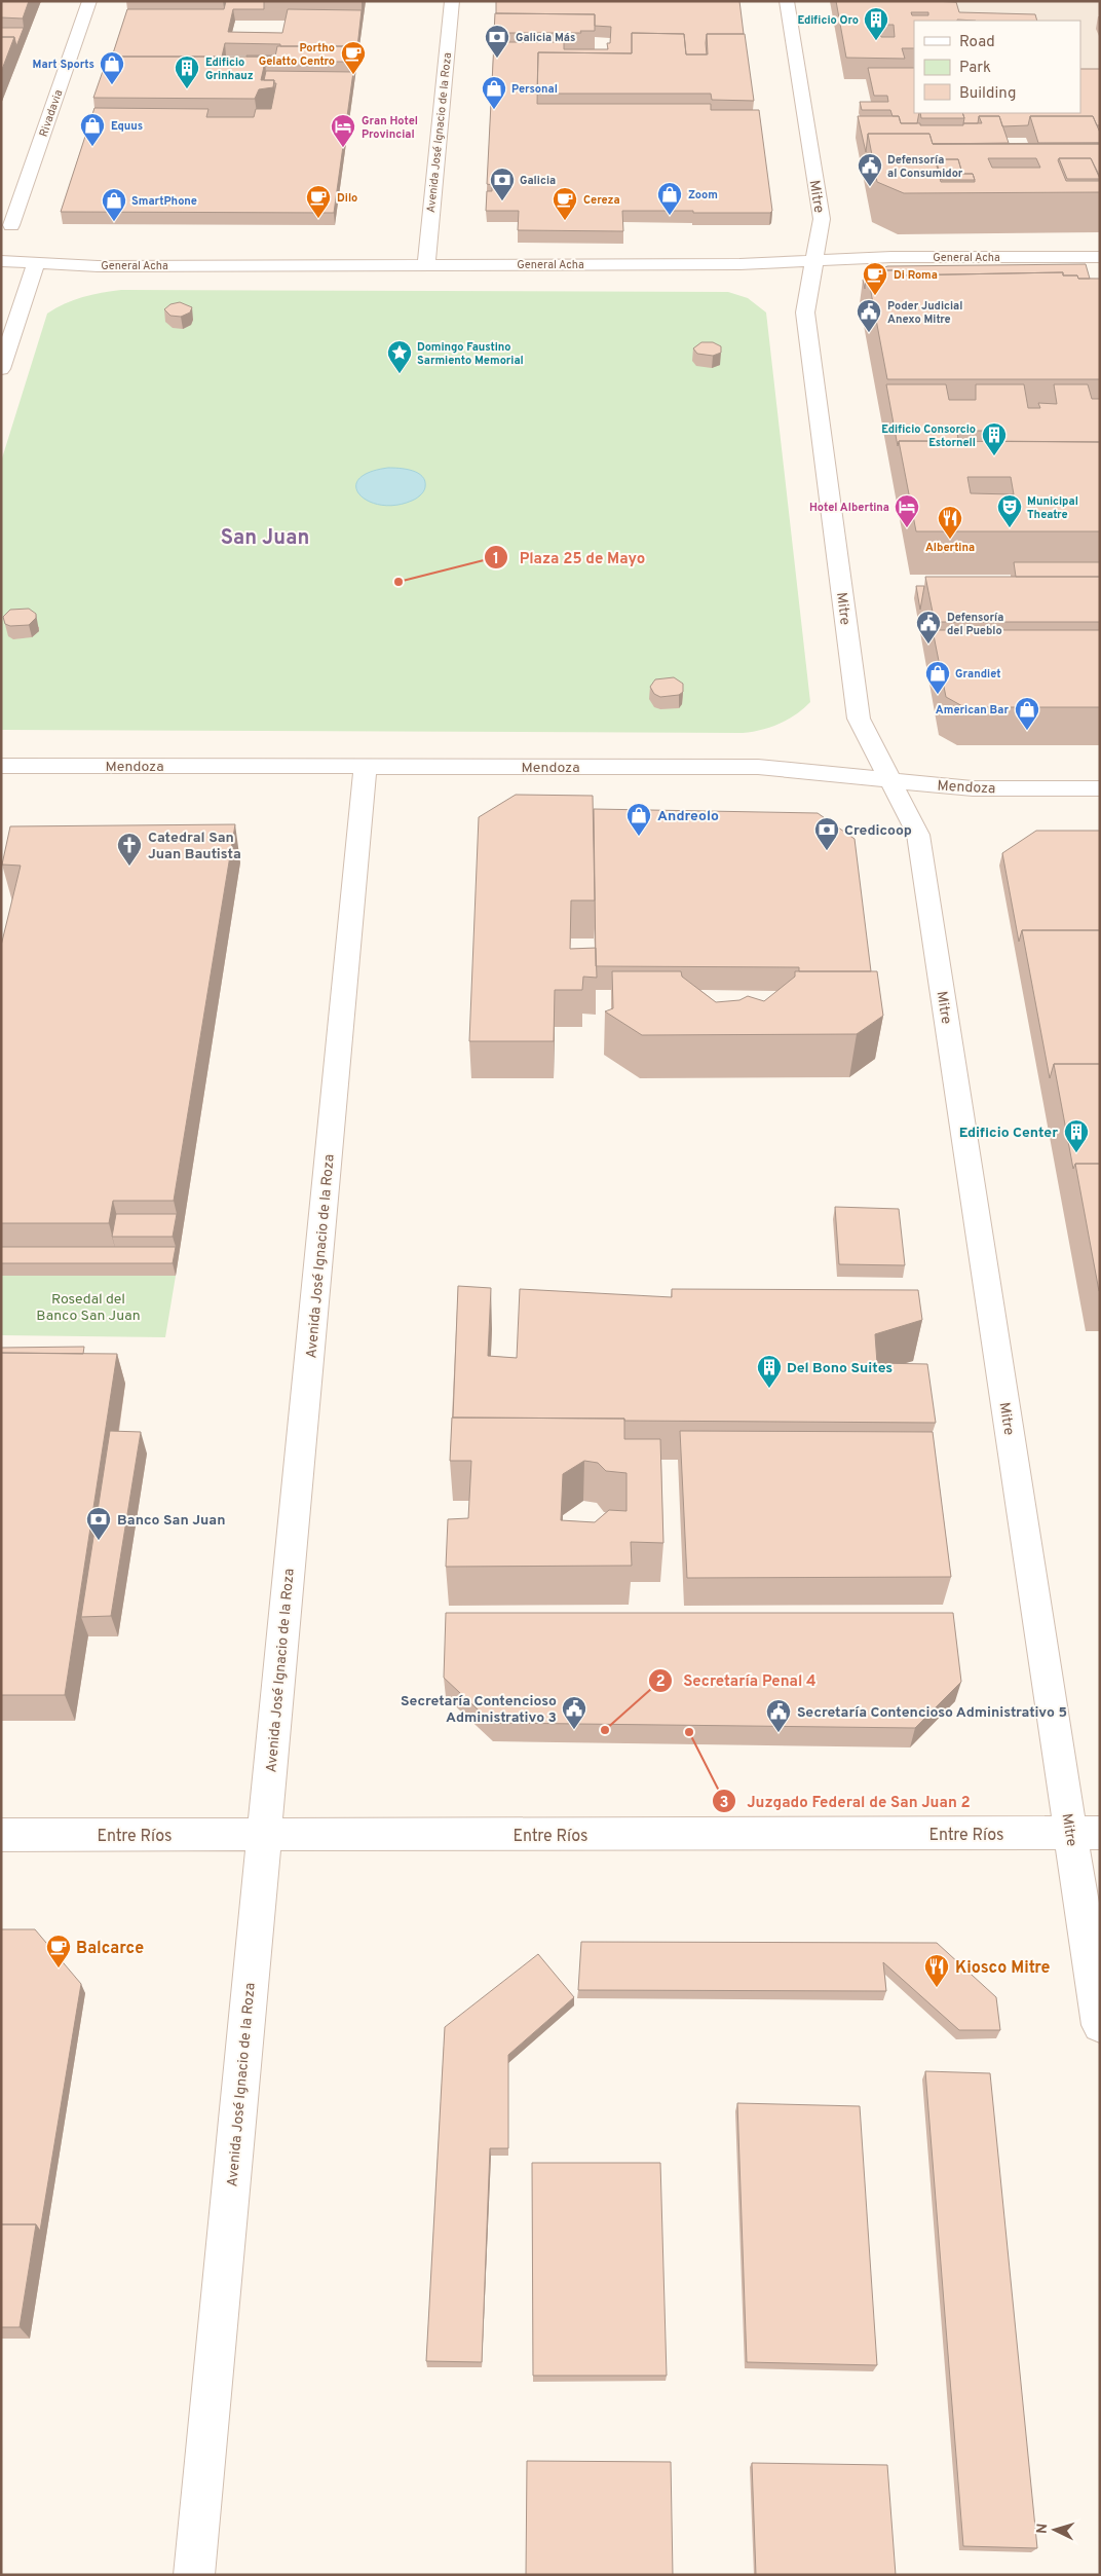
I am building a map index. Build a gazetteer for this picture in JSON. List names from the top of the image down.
{
  "streets": {
    "street": [
      "Rivadavia",
      "Avenida José Ignacio de la Roza",
      "Mitre",
      "General Acha",
      "Mendoza",
      "Entre Ríos"
    ]
  },
  "crossings": [
    ["Avenida José Ignacio de la Roza", "General Acha"],
    ["Avenida José Ignacio de la Roza", "Mendoza"],
    ["Avenida José Ignacio de la Roza", "Entre Ríos"],
    ["Mitre", "General Acha"],
    ["Mitre", "Mendoza"],
    ["Mitre", "Entre Ríos"]
  ],
  "districts": ["San Juan"],
  "parks": ["Rosedal del Banco San Juan"],
  "places": {
    "building": [
      "Edificio Oro",
      "Edificio Grinhauz",
      "Edificio Consorcio Estornell",
      "Edificio Center",
      "Del Bono Suites"
    ],
    "bank": [
      "Galicia Más",
      "Galicia",
      "Credicoop",
      "Banco San Juan"
    ],
    "cafe": [
      "Portho Gelatto Centro",
      "Dilo",
      "Cereza",
      "Di Roma",
      "Balcarce"
    ],
    "shop": [
      "Mart Sports",
      "Personal",
      "Equus",
      "Zoom",
      "SmartPhone",
      "Grandiet",
      "American Bar",
      "Andreolo"
    ],
    "hotel": ["Gran Hotel Provincial", "Hotel Albertina"],
    "public building": [
      "Defensoría al Consumidor",
      "Poder Judicial Anexo Mitre",
      "Defensoría del Pueblo",
      "Secretaría Contencioso Administrativo 3",
      "Secretaría Contencioso Administrativo 5"
    ],
    "place": ["Domingo Faustino Sarmiento Memorial"],
    "theatre": ["Municipal Theatre"],
    "restaurant": ["Albertina", "Kiosco Mitre"],
    "other": ["Plaza 25 de Mayo", "Secretaría Penal 4", "Juzgado Federal de San Juan 2"],
    "church": ["Catedral San Juan Bautista"]
  },
  "legend": ["Road", "Park", "Building"],
  "north": "left"
}
